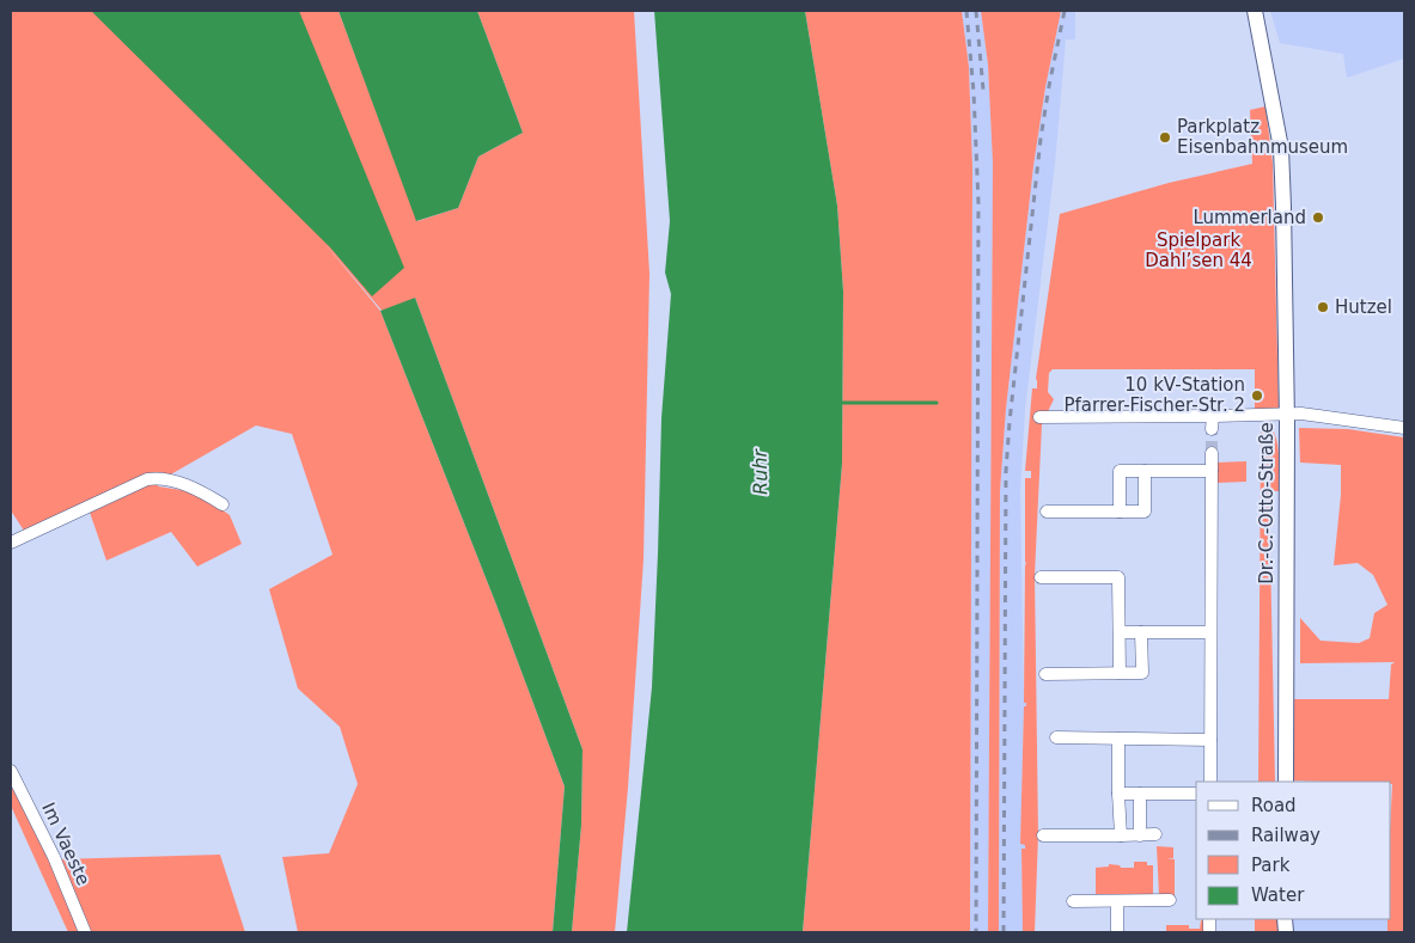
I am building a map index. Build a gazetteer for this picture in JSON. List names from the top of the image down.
{
  "streets": {
    "street": ["Dr.-C.-Otto-Straße", "Im Vaeste"]
  },
  "water": ["Ruhr"],
  "parks": ["Spielpark Dahl’sen 44"],
  "places": [
    "Parkplatz Eisenbahnmuseum",
    "Lummerland",
    "Hutzel",
    "10 kV-Station Pfarrer-Fischer-Str. 2"
  ],
  "legend": [
    "Road",
    "Railway",
    "Park",
    "Water"
  ]
}
